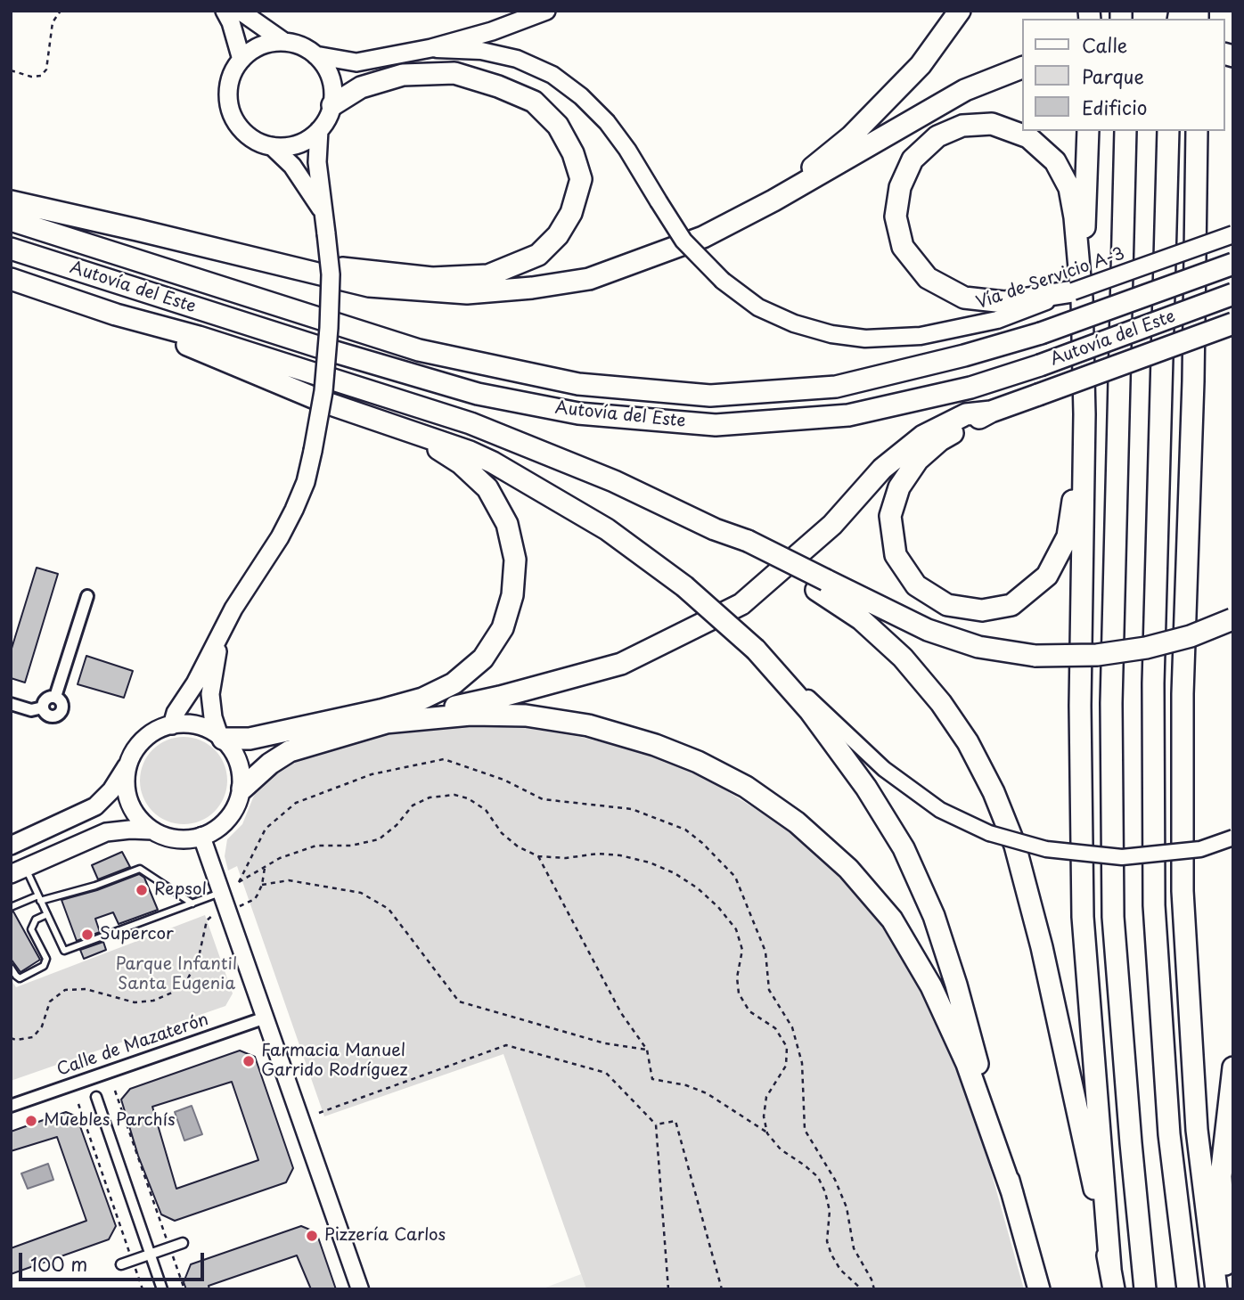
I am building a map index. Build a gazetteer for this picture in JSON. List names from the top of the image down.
{
  "streets": {
    "highway": ["Autovía del Este"],
    "main road": ["Vía de Servicio A-3"],
    "street": ["Calle de Mazaterón"]
  },
  "parks": ["Parque Infantil Santa Eugenia"],
  "places": [
    "Repsol",
    "Supercor",
    "Farmacia Manuel Garrido Rodríguez",
    "Muebles Parchís",
    "Pizzería Carlos"
  ],
  "legend": ["Calle", "Parque", "Edificio"],
  "scale_bar": "100 m"
}
